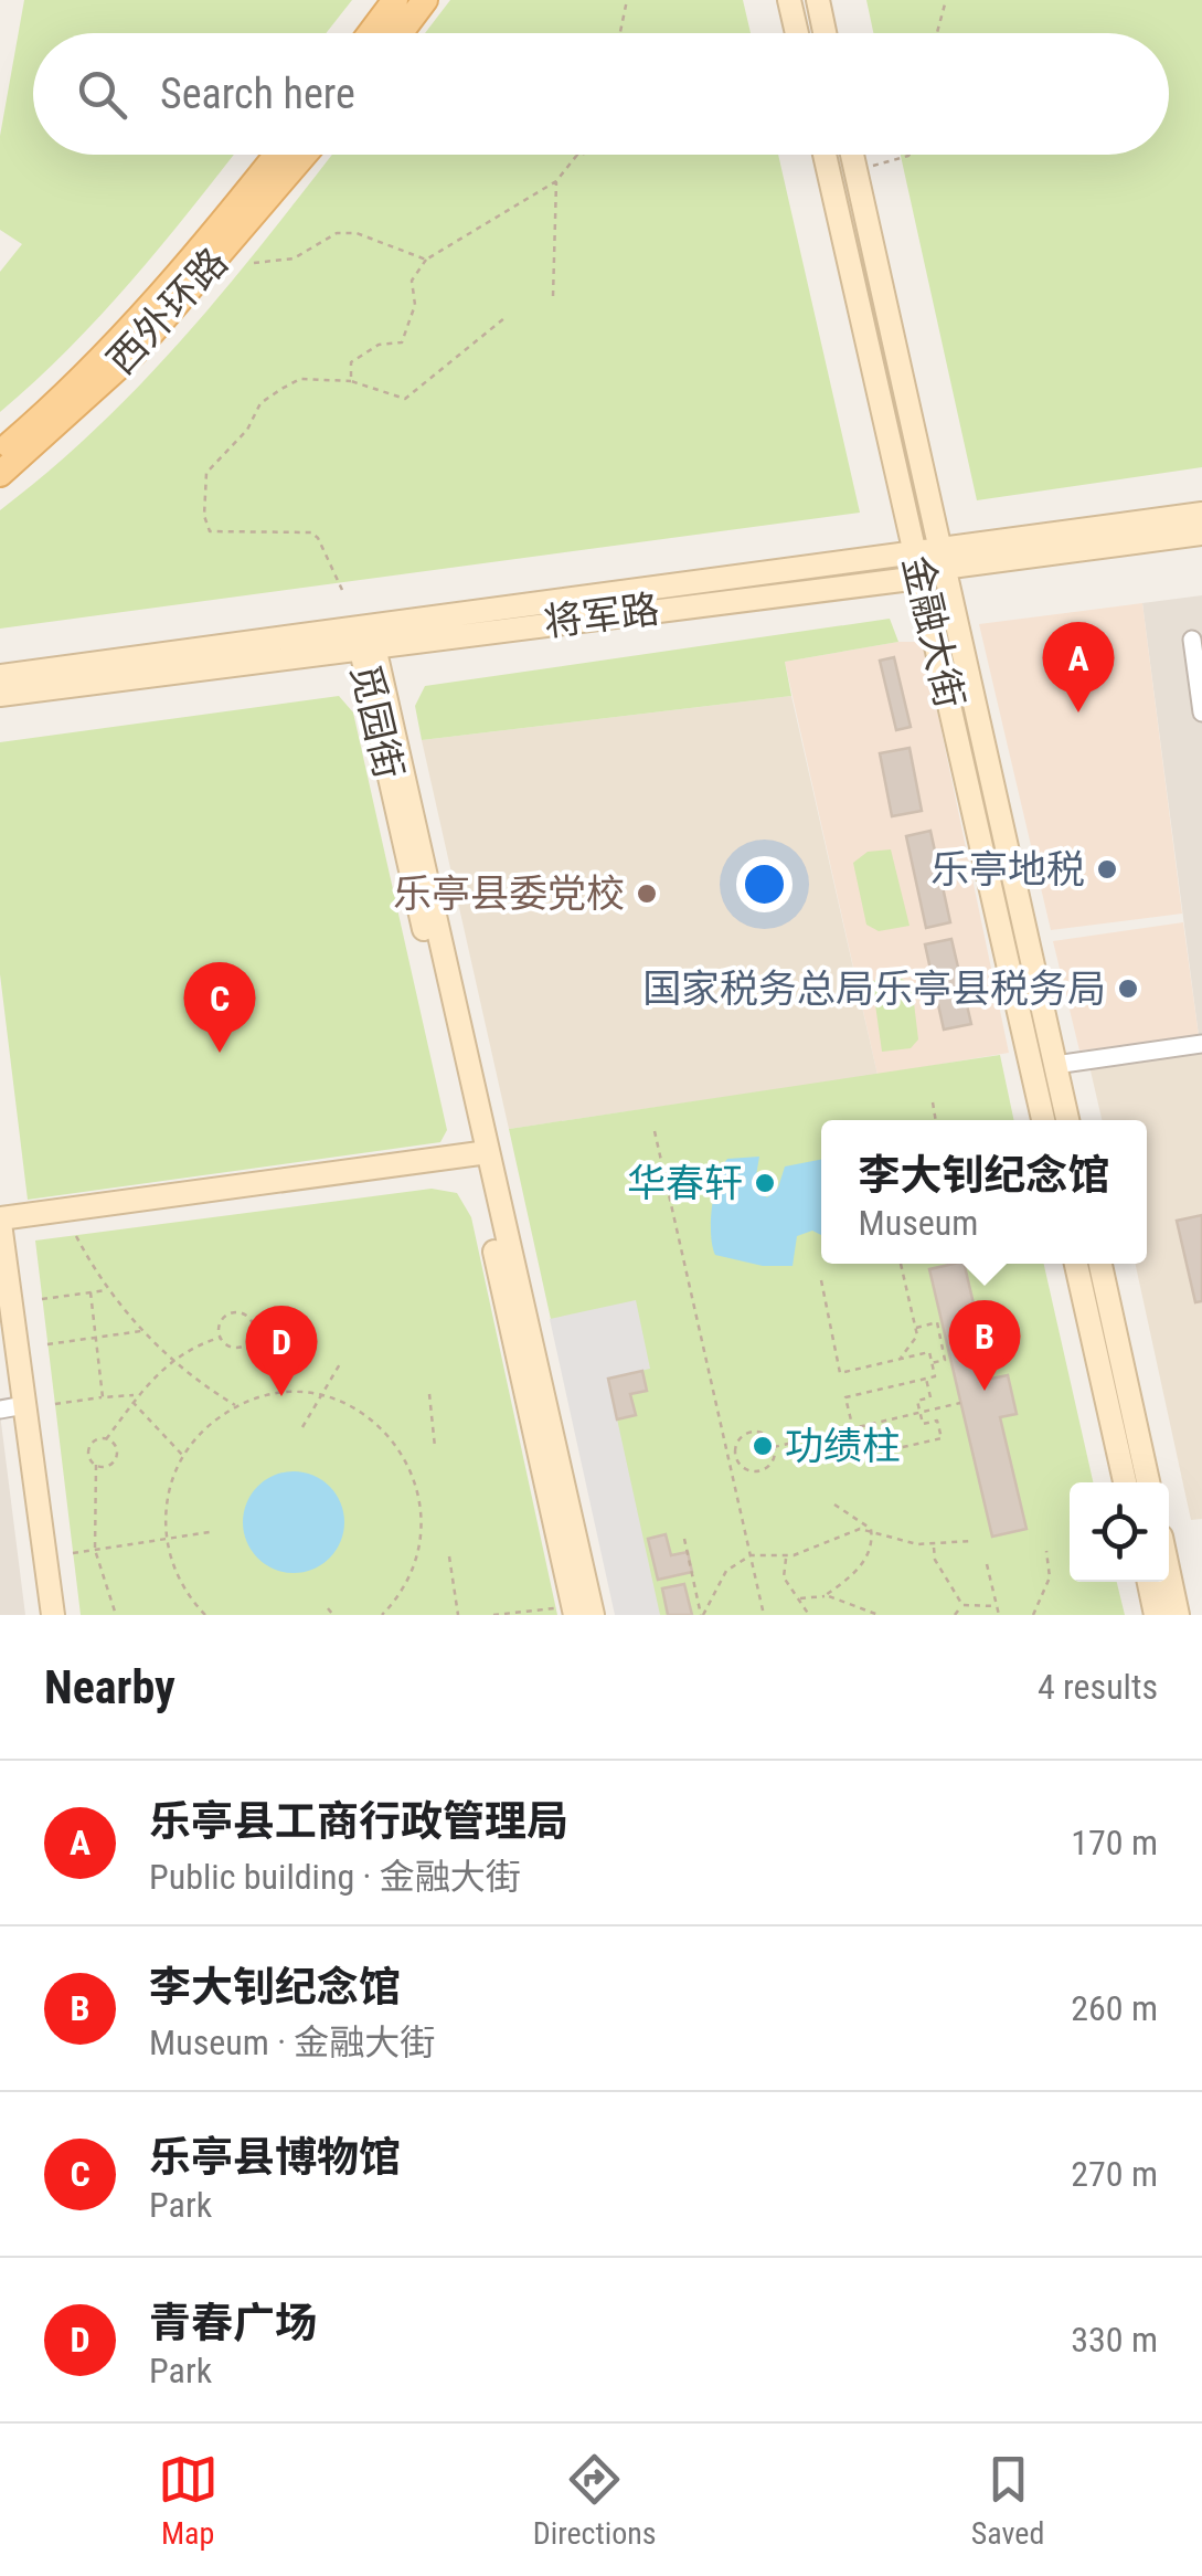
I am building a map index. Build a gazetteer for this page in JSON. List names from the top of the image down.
{
  "streets": {
    "main road": [
      "西外环路",
      "将军路",
      "金融大街",
      "觅园街"
    ]
  },
  "crossings": [
    ["将军路", "金融大街"],
    ["将军路", "觅园街"]
  ],
  "places": [
    "乐亭地税",
    "乐亭县委党校",
    "国家税务总局乐亭县税务局",
    "华春轩",
    "功绩柱"
  ],
  "page": {
    "search": "Search here",
    "pins": [
      "A",
      "C",
      "B",
      "D"
    ],
    "popup": ["李大钊纪念馆", "Museum"],
    "heading": ["Nearby", "4 results"],
    "list": [
      {
        "mark": "A",
        "name": "乐亭县工商行政管理局",
        "note": "Public building · 金融大街",
        "value": "170 m"
      },
      {
        "mark": "B",
        "name": "李大钊纪念馆",
        "note": "Museum · 金融大街",
        "value": "260 m"
      },
      {
        "mark": "C",
        "name": "乐亭县博物馆",
        "note": "Park",
        "value": "270 m"
      },
      {
        "mark": "D",
        "name": "青春广场",
        "note": "Park",
        "value": "330 m"
      }
    ],
    "nav": ["Map", "Directions", "Saved"]
  }
}
